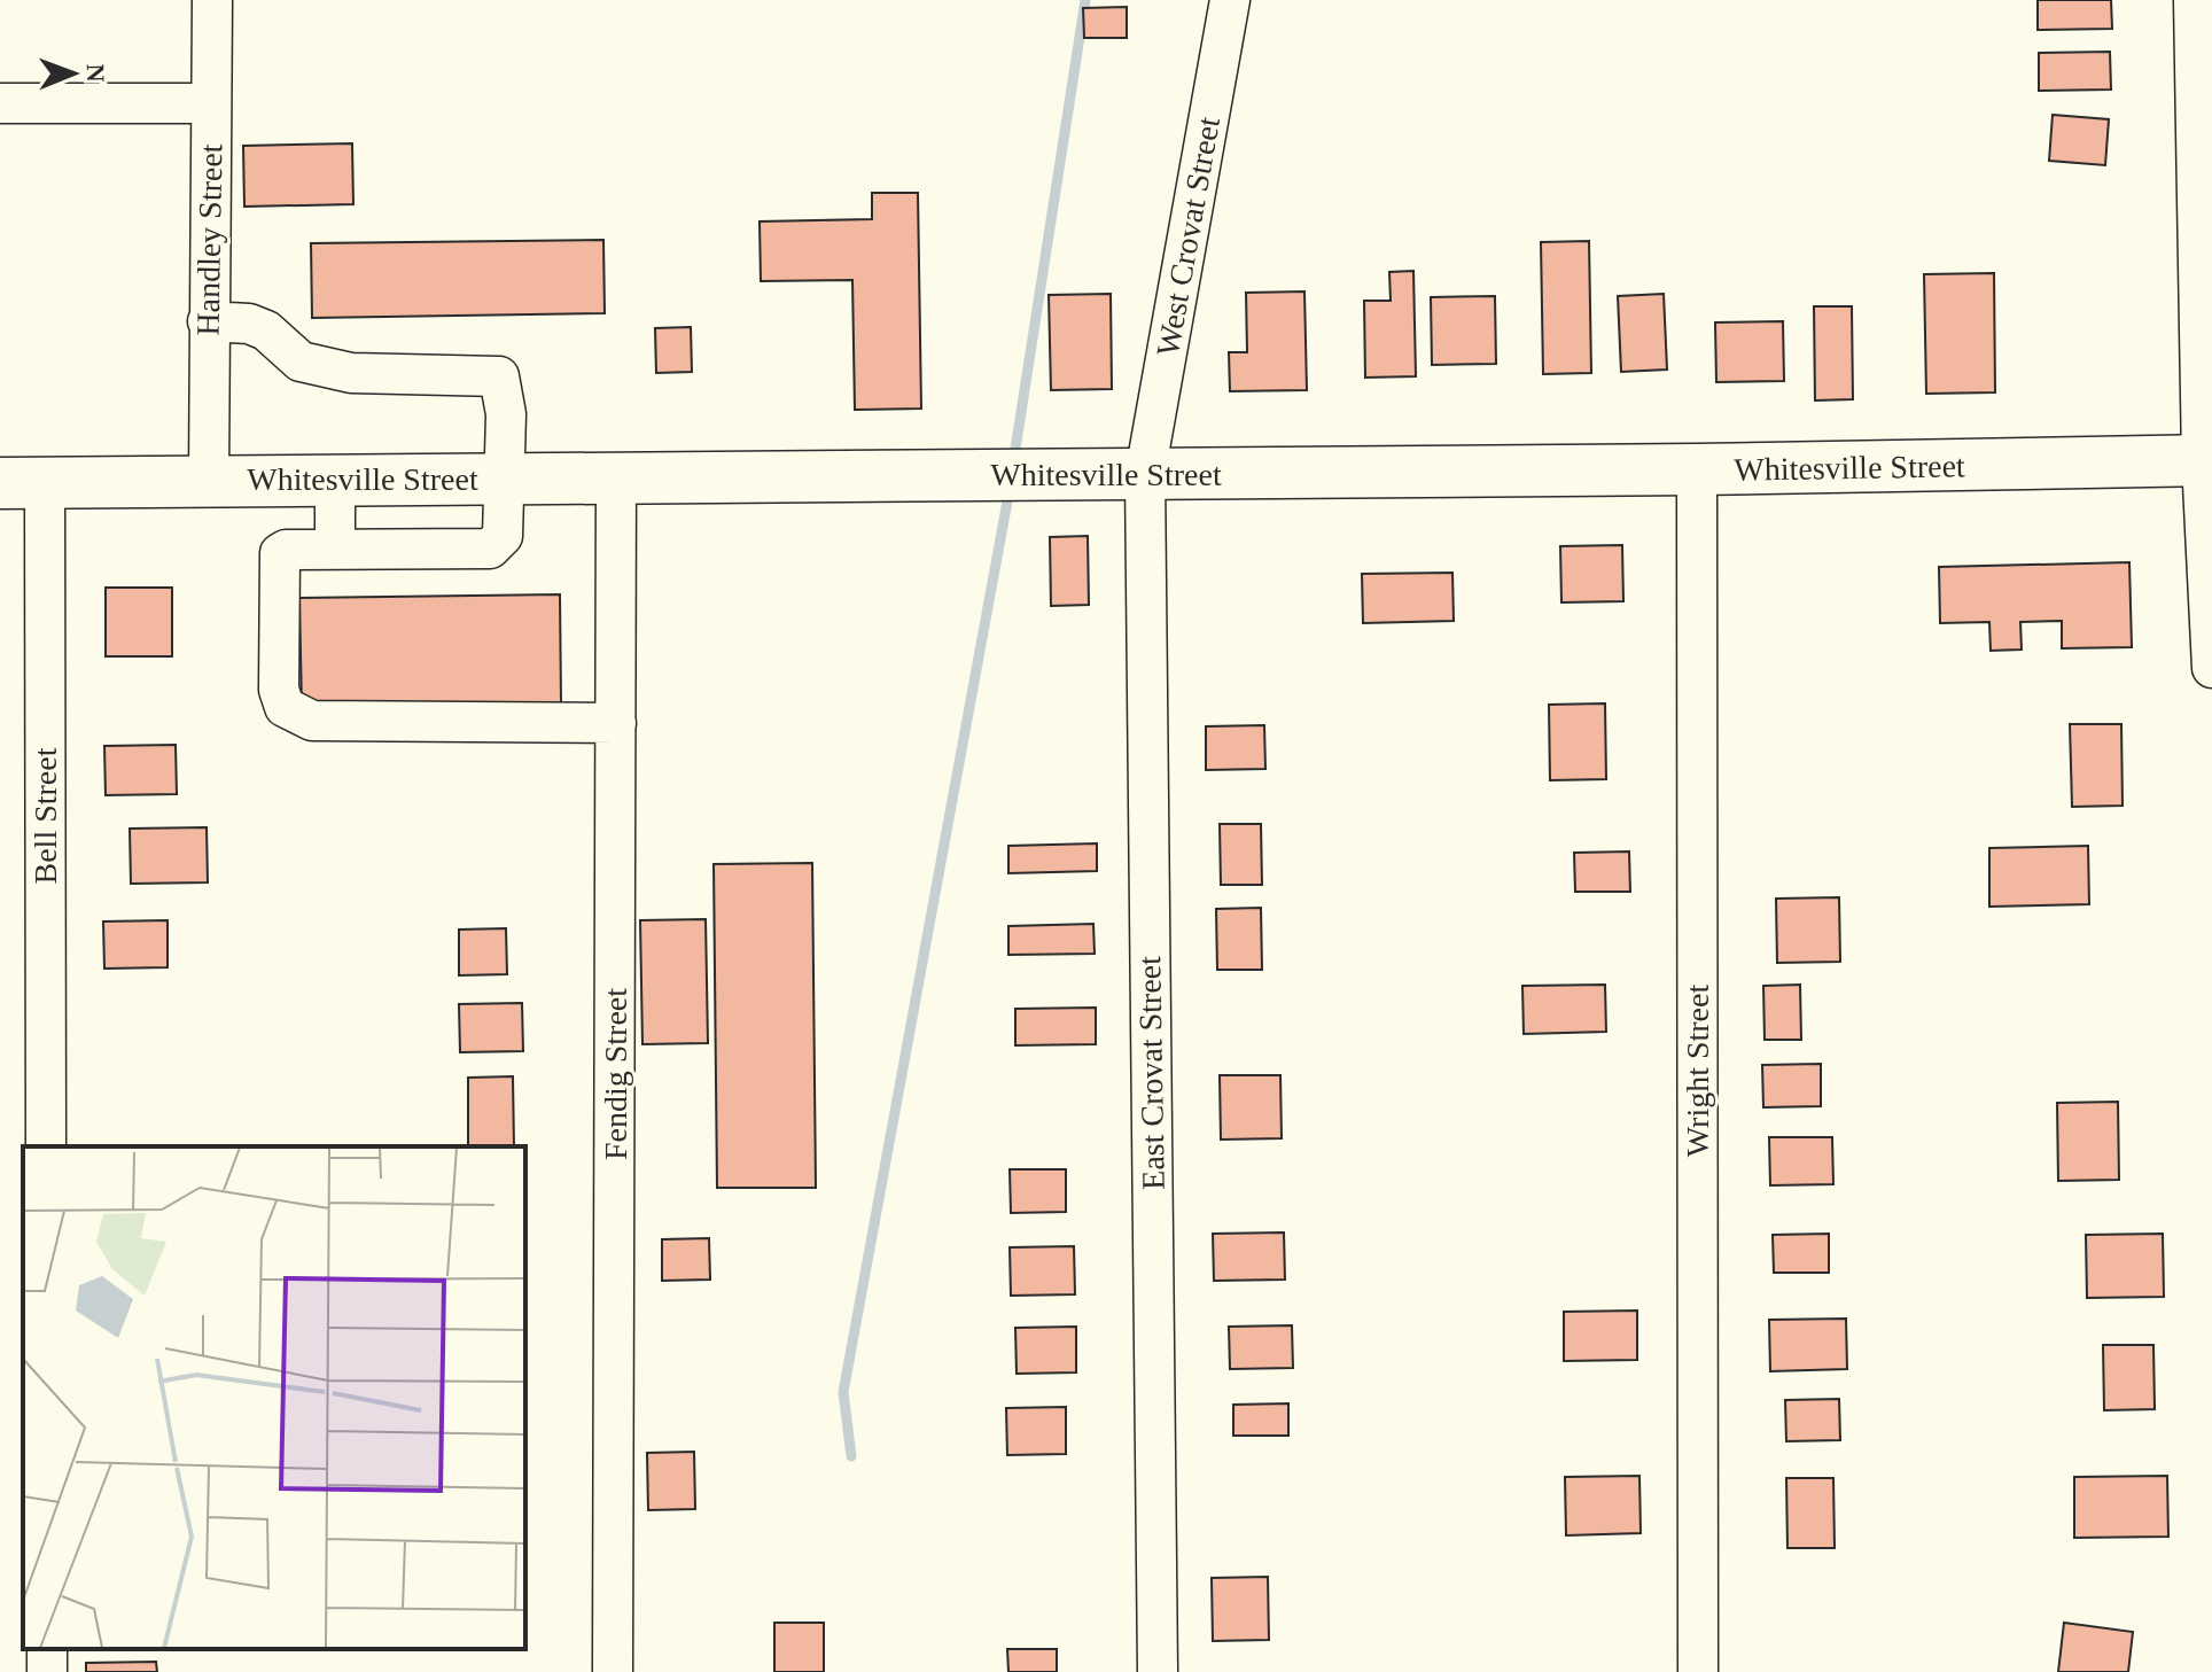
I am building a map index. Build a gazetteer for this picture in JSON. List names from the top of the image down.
{
  "streets": {
    "main road": ["Whitesville Street"],
    "street": [
      "West Crovat Street",
      "Handley Street",
      "Bell Street",
      "Wright Street",
      "East Crovat Street",
      "Fendig Street"
    ]
  },
  "crossings": [
    ["West Crovat Street", "Whitesville Street"],
    ["West Crovat Street", "East Crovat Street"],
    ["Handley Street", "Whitesville Street"],
    ["Whitesville Street", "Bell Street"],
    ["Whitesville Street", "Wright Street"],
    ["Whitesville Street", "East Crovat Street"],
    ["Whitesville Street", "Fendig Street"]
  ],
  "north": "right"
}
